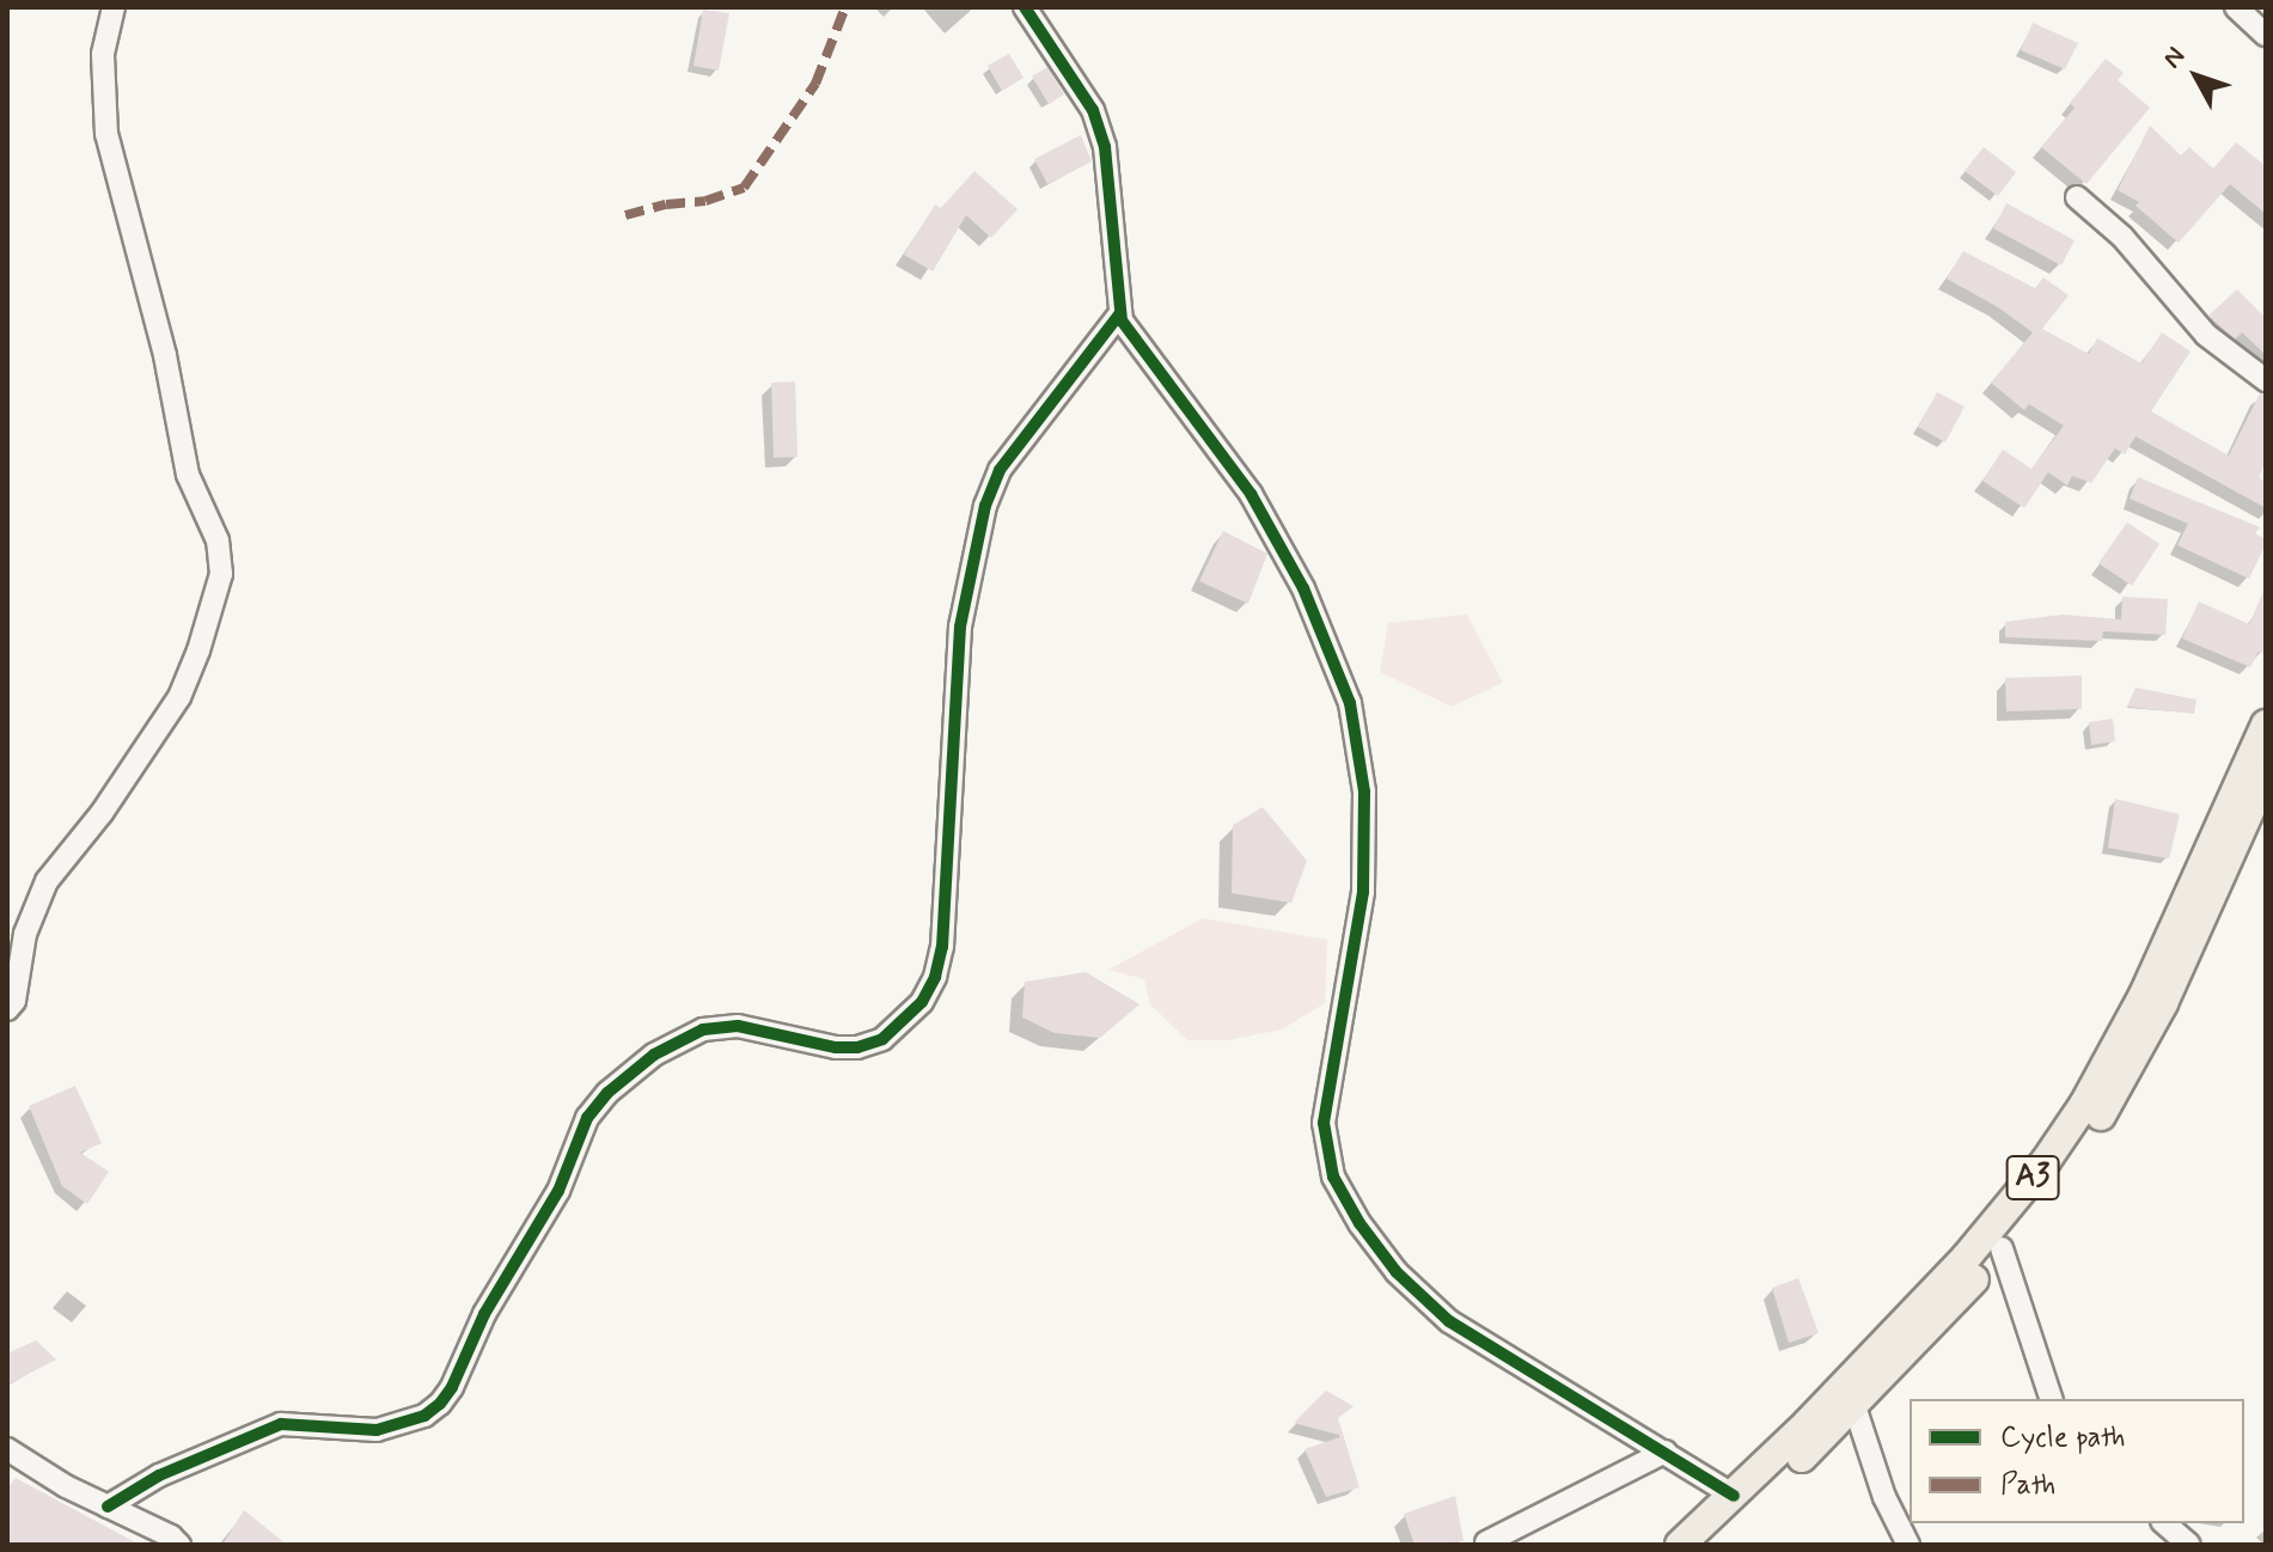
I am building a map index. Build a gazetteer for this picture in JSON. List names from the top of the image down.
{
  "streets": {
    "main road": ["A3"]
  },
  "legend": ["Cycle path", "Path"],
  "north": "top left"
}
